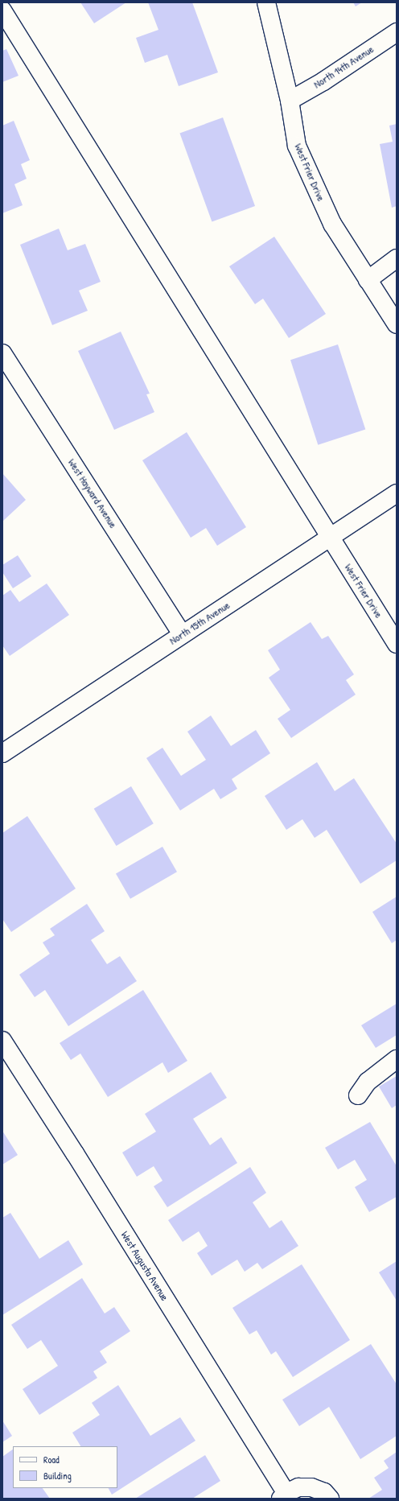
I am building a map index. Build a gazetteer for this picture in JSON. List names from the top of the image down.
{
  "streets": {
    "street": [
      "North 14th Avenue",
      "West Frier Drive",
      "West Hayward Avenue",
      "North 15th Avenue",
      "West Augusta Avenue"
    ]
  },
  "crossings": [
    ["North 14th Avenue", "West Frier Drive"],
    ["West Frier Drive", "North 15th Avenue"],
    ["West Hayward Avenue", "North 15th Avenue"]
  ],
  "legend": ["Road", "Building"]
}
